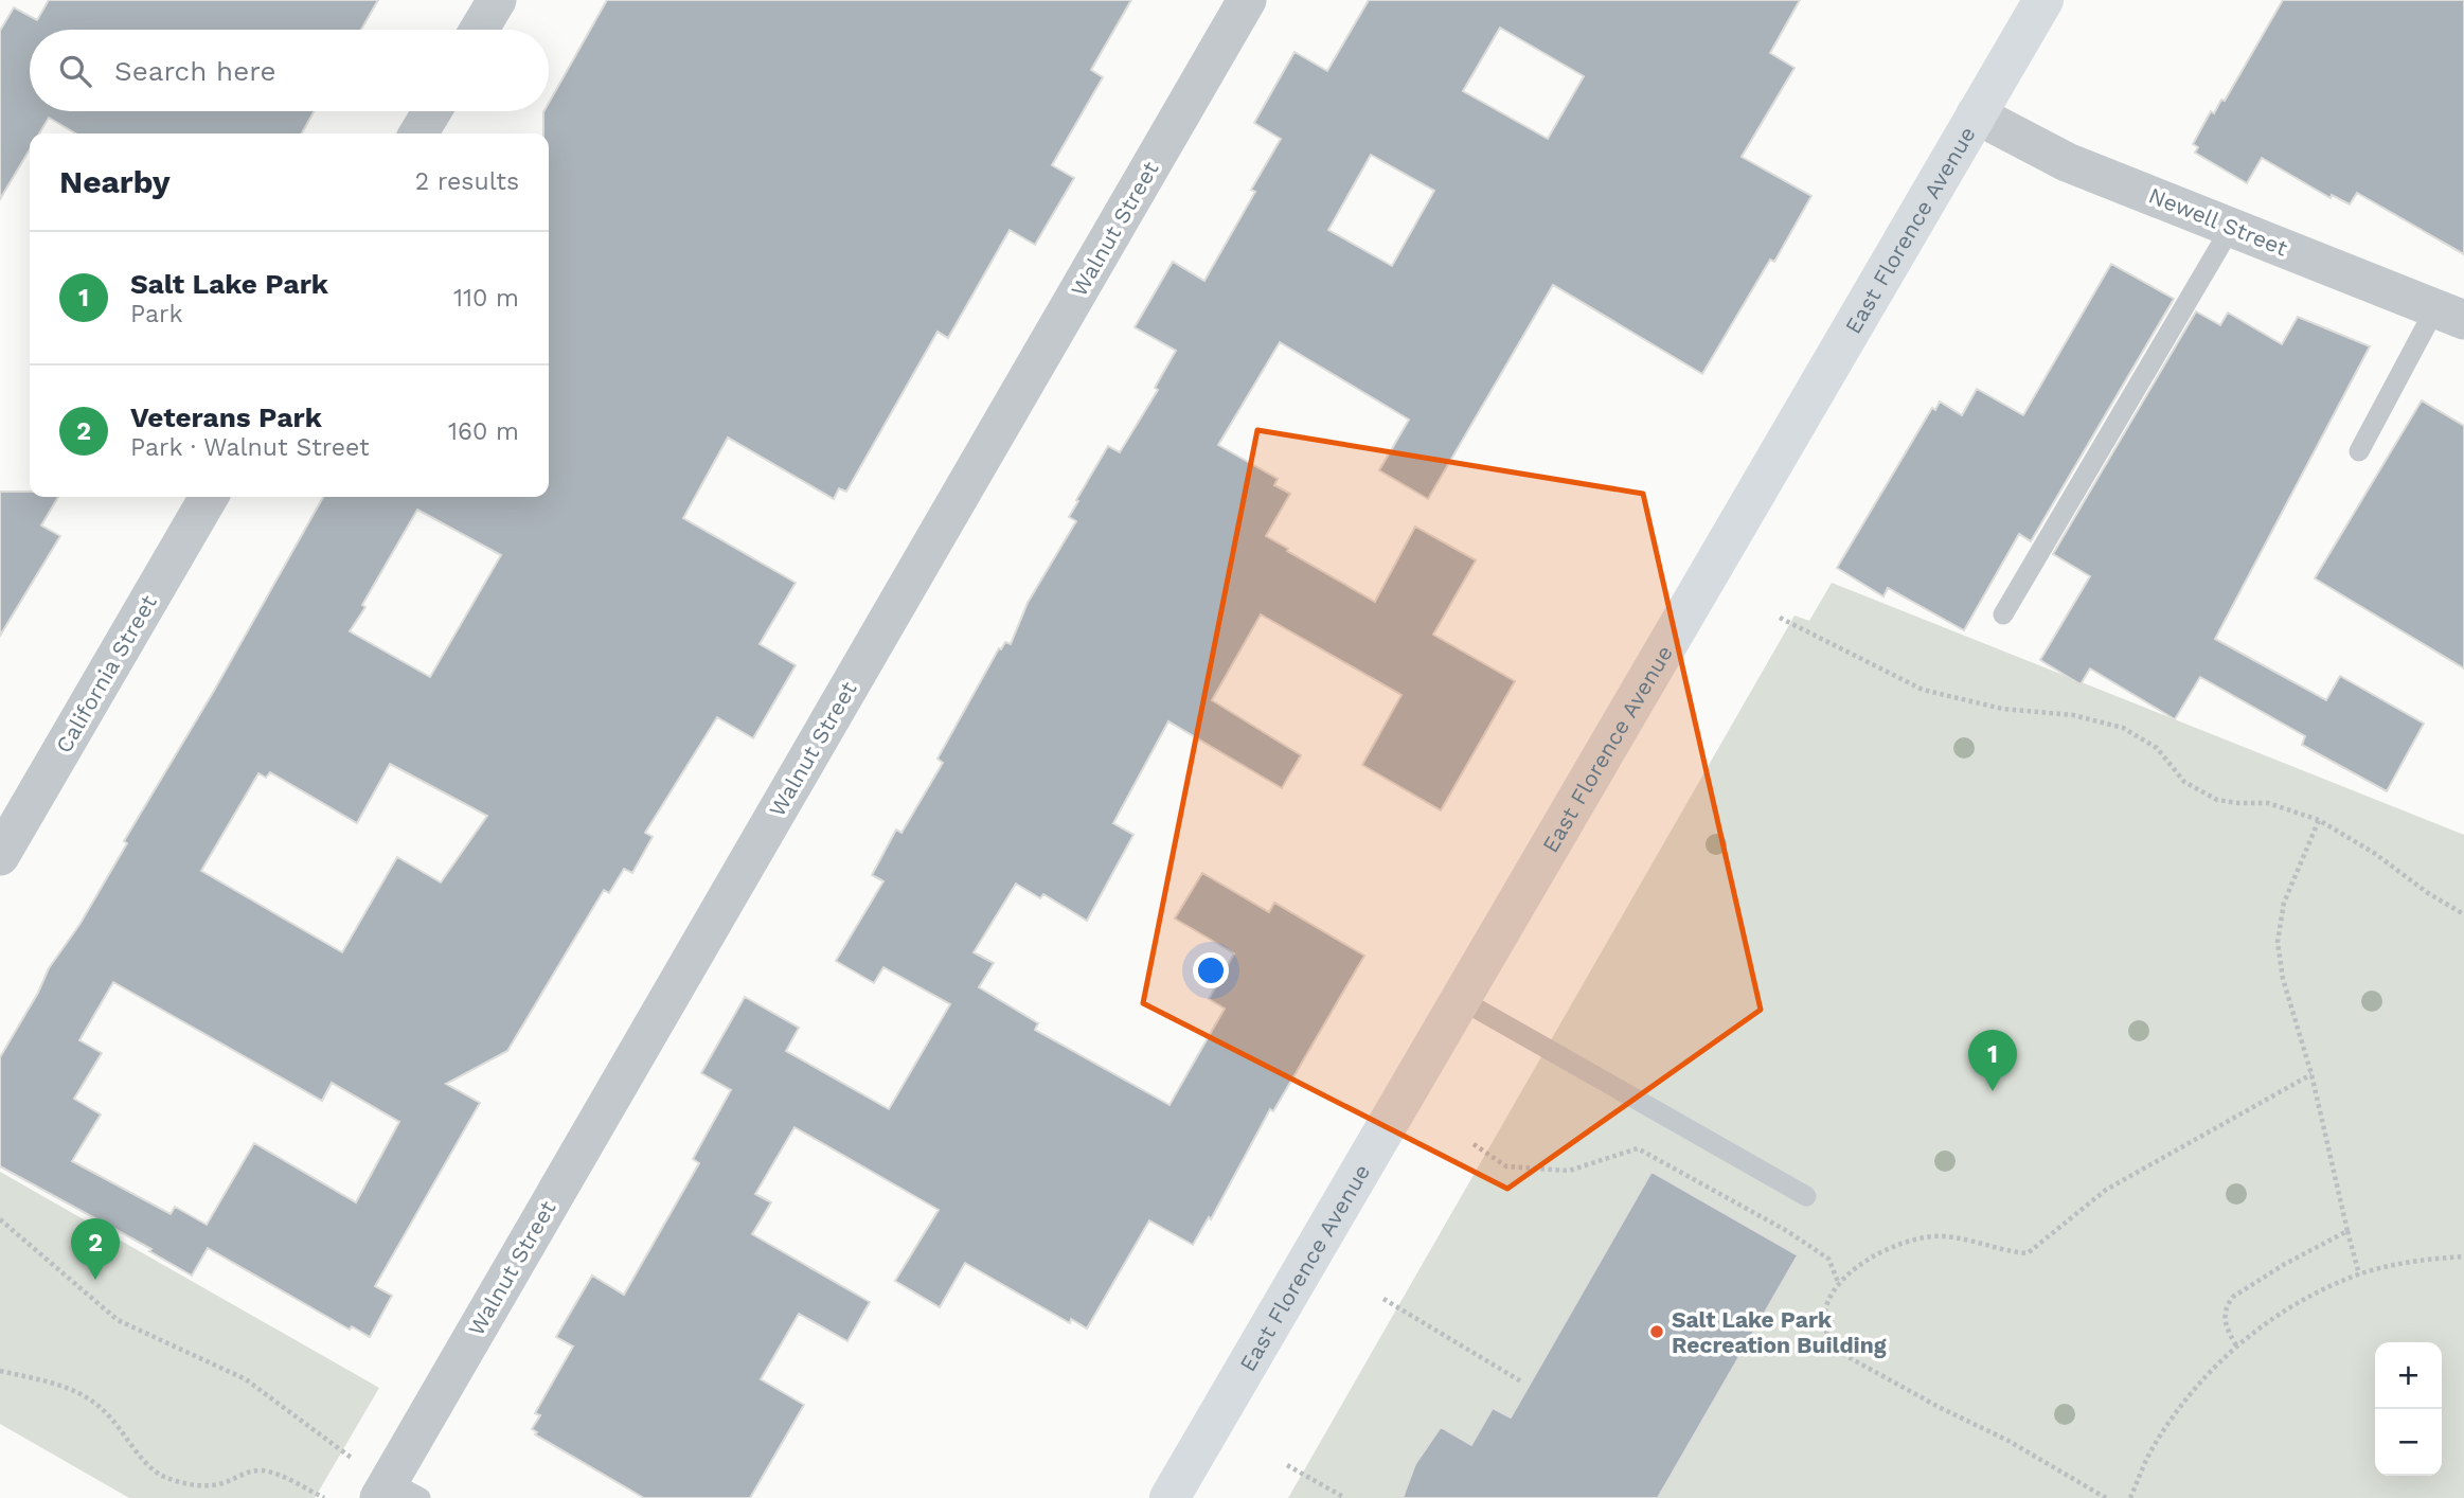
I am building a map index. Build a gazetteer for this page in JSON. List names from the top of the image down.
{
  "streets": {
    "main road": ["East Florence Avenue"],
    "street": ["Newell Street", "Walnut Street", "California Street"]
  },
  "crossings": [
    ["Newell Street", "East Florence Avenue"]
  ],
  "places": ["Salt Lake Park Recreation Building"],
  "page": {
    "search": "Search here",
    "heading": ["Nearby", "2 results"],
    "list": [
      {
        "mark": "1",
        "name": "Salt Lake Park",
        "note": "Park",
        "value": "110 m"
      },
      {
        "mark": "2",
        "name": "Veterans Park",
        "note": "Park · Walnut Street",
        "value": "160 m"
      }
    ],
    "pins": ["1", "2"],
    "map_buttons": ["+", "−"]
  }
}
